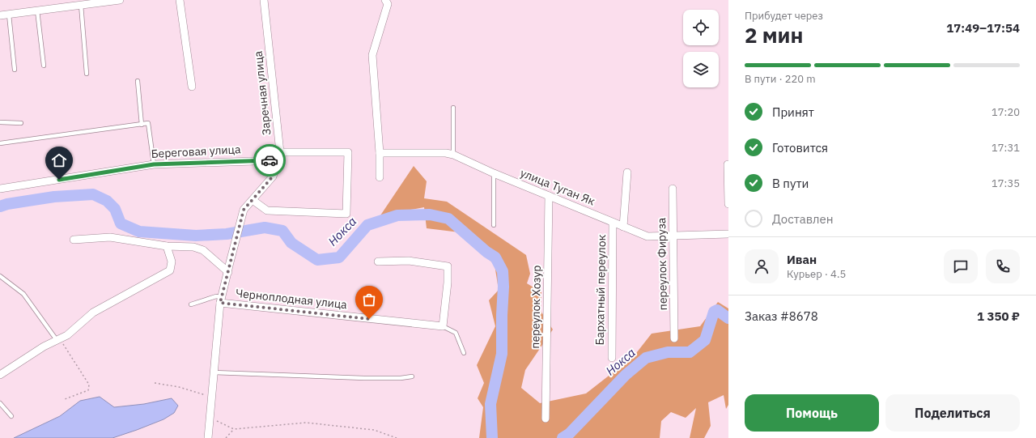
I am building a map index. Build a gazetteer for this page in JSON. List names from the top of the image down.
{
  "streets": {
    "street": [
      "Заречная улица",
      "Береговая улица",
      "улица Туган Як",
      "переулок Фируза",
      "Бархатный переулок",
      "Черноплодная улица",
      "переулок Хозур"
    ]
  },
  "crossings": [
    ["Заречная улица", "Береговая улица"],
    ["улица Туган Як", "переулок Фируза"],
    ["улица Туган Як", "Бархатный переулок"],
    ["улица Туган Як", "переулок Хозур"]
  ],
  "water": ["Нокса"],
  "page": {
    "heading": ["2 мин", "Прибудет через", "17:49–17:54"],
    "panel": [
      "Иван",
      "Курьер · 4.5",
      "Заказ #8678",
      "1 350 ₽"
    ],
    "bar": "В пути · 220 m",
    "list": [
      ["Принят", "17:20"],
      ["Готовится", "17:31"],
      ["В пути", "17:35"],
      "Доставлен"
    ],
    "buttons": ["Помощь", "Поделиться"]
  }
}
